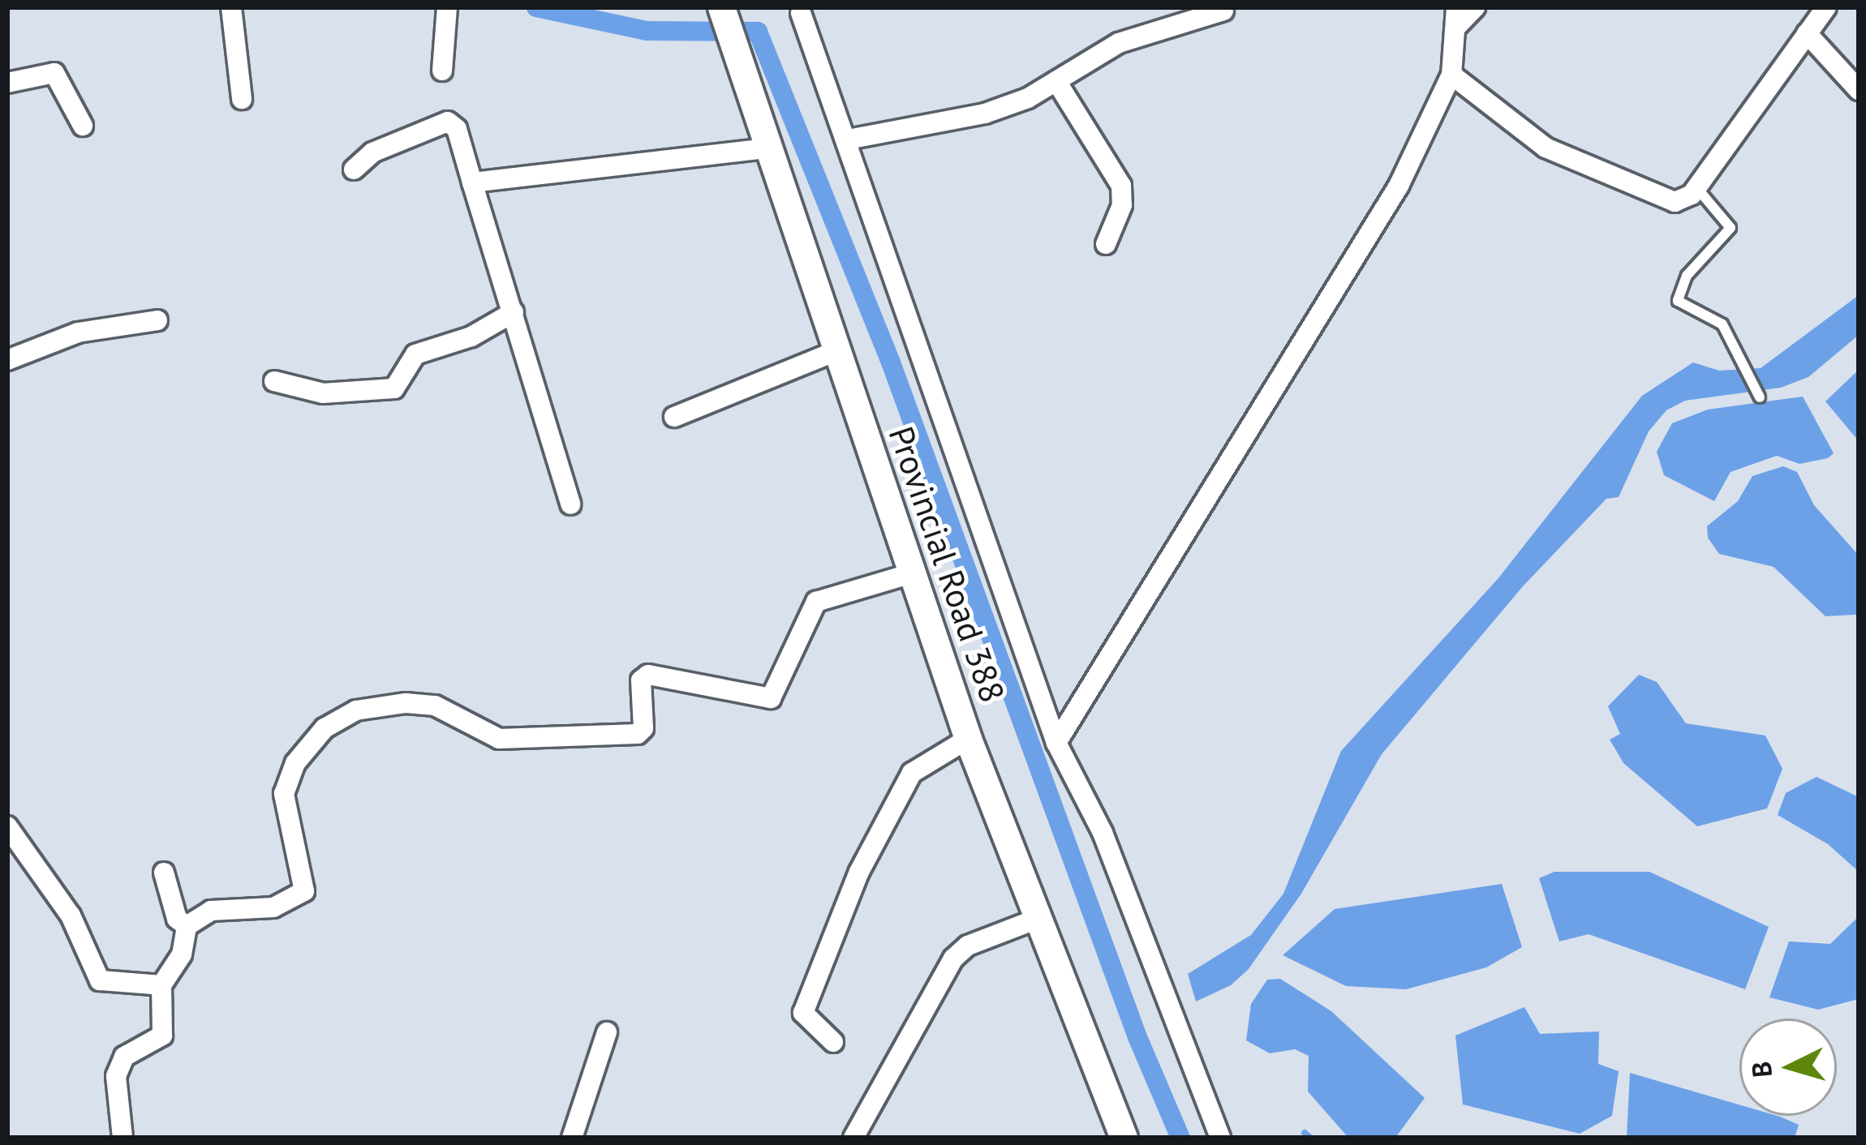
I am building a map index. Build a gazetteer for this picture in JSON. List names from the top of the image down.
{
  "streets": {
    "main road": ["Provincial Road 388"]
  },
  "north": "left"
}
